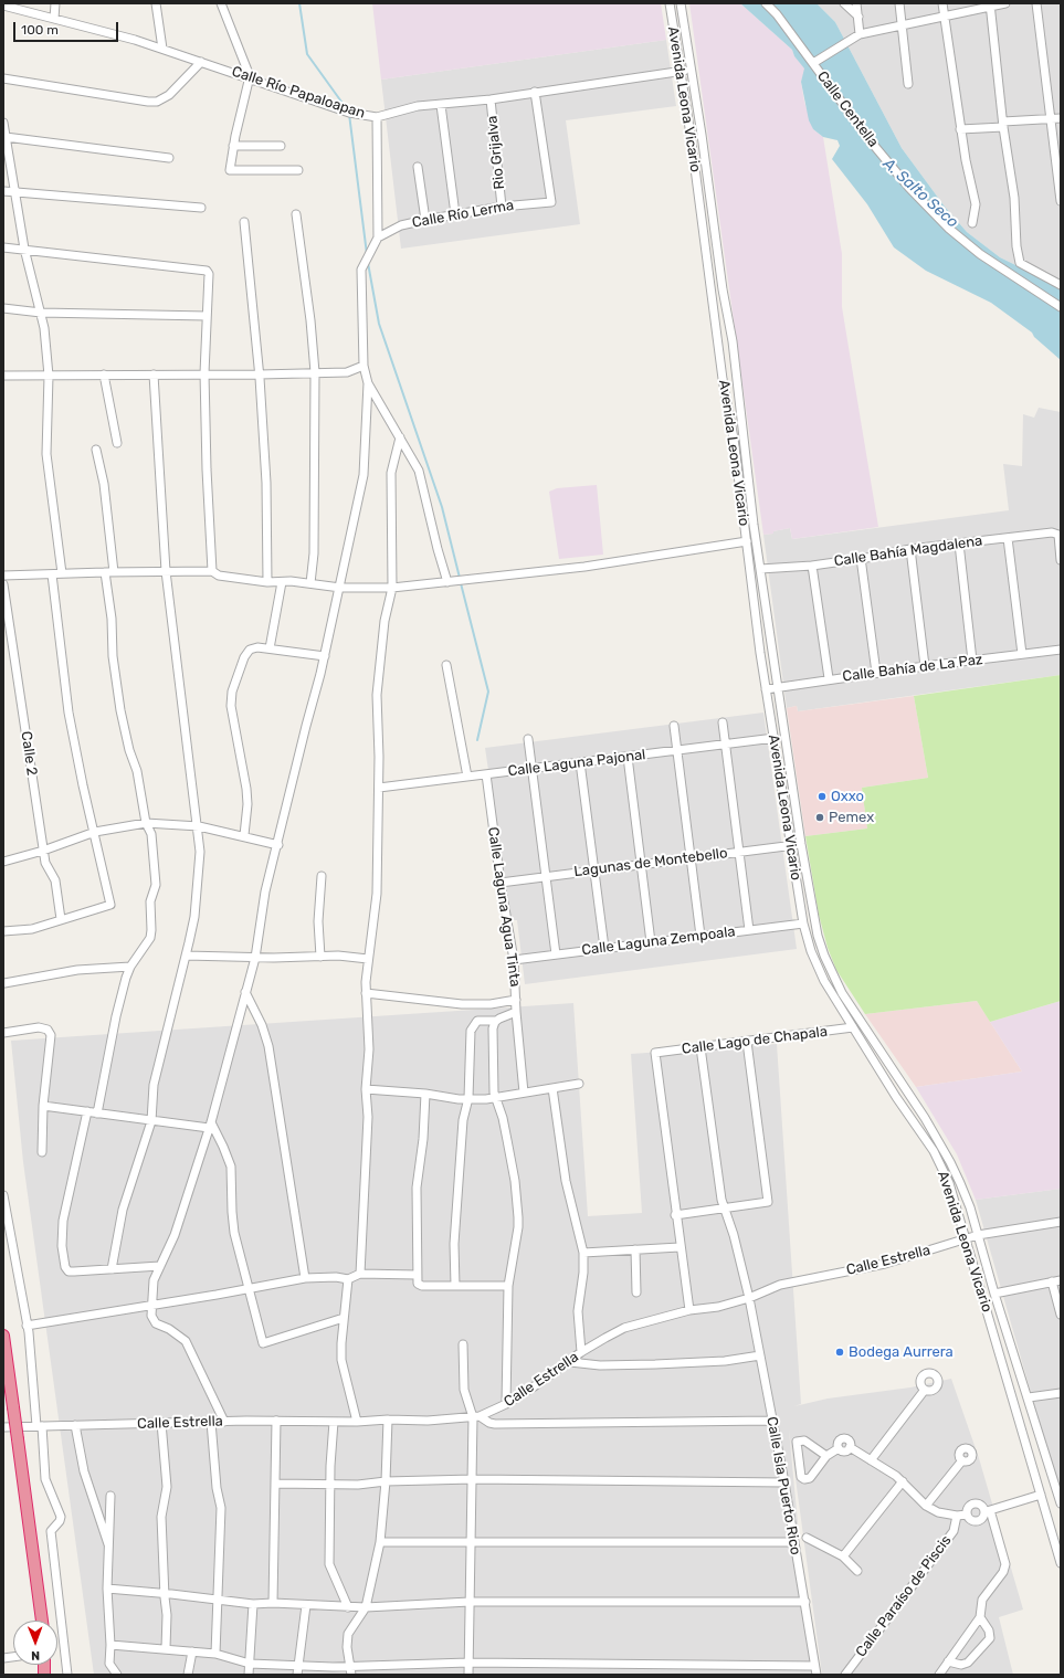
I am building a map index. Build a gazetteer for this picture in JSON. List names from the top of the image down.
{
  "streets": {
    "street": [
      "Calle Río Papaloapan",
      "Avenida Leona Vicario",
      "Calle Centella",
      "Rio Grijalva",
      "Calle Río Lerma",
      "Calle Bahía Magdalena",
      "Calle Bahía de La Paz",
      "Calle 2",
      "Calle Laguna Pajonal",
      "Lagunas de Montebello",
      "Calle Laguna Agua Tinta",
      "Calle Laguna Zempoala",
      "Calle Lago de Chapala",
      "Calle Estrella",
      "Calle Isla Puerto Rico",
      "Calle Paraíso de Piscis"
    ]
  },
  "crossings": [
    ["Calle Río Papaloapan", "Avenida Leona Vicario"],
    ["Calle Río Papaloapan", "Rio Grijalva"],
    ["Calle Río Papaloapan", "Calle Río Lerma"],
    ["Avenida Leona Vicario", "Calle Bahía Magdalena"],
    ["Avenida Leona Vicario", "Calle Bahía de La Paz"],
    ["Avenida Leona Vicario", "Calle Laguna Pajonal"],
    ["Avenida Leona Vicario", "Lagunas de Montebello"],
    ["Avenida Leona Vicario", "Calle Laguna Zempoala"],
    ["Avenida Leona Vicario", "Calle Lago de Chapala"],
    ["Avenida Leona Vicario", "Calle Estrella"],
    ["Rio Grijalva", "Calle Río Lerma"],
    ["Calle Laguna Pajonal", "Calle Laguna Agua Tinta"],
    ["Lagunas de Montebello", "Calle Laguna Agua Tinta"],
    ["Calle Laguna Agua Tinta", "Calle Laguna Zempoala"],
    ["Calle Lago de Chapala", "Calle Isla Puerto Rico"],
    ["Calle Estrella", "Calle Isla Puerto Rico"]
  ],
  "water": ["A. Salto Seco"],
  "places": ["Oxxo", "Pemex", "Bodega Aurrera"],
  "scale_bar": "100 m",
  "north": "bottom"
}
